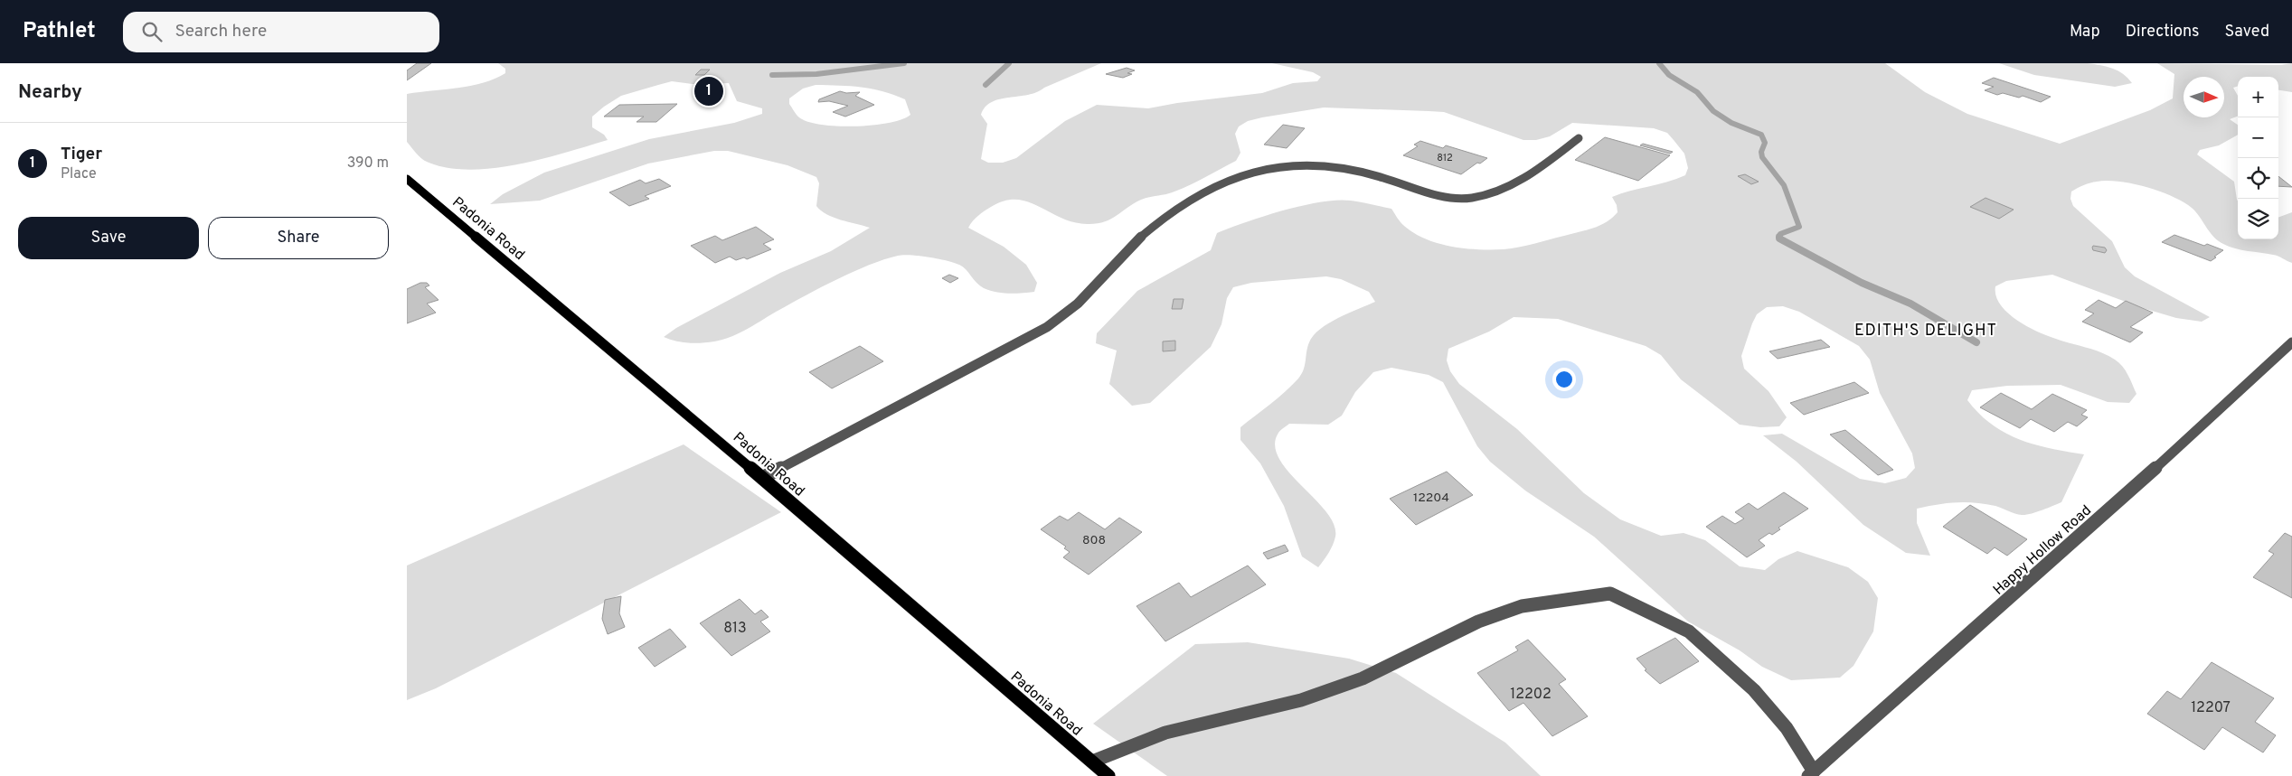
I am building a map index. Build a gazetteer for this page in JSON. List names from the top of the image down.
{
  "streets": {
    "main road": ["Padonia Road"],
    "street": ["Happy Hollow Road"]
  },
  "districts": ["EDITH'S DELIGHT"],
  "house_numbers": [
    "812",
    "12204",
    "808",
    "813",
    "12202",
    "12207"
  ],
  "north": "right",
  "page": {
    "header": "Pathlet",
    "search": "Search here",
    "nav": ["Map", "Directions", "Saved"],
    "heading": "Nearby",
    "pins": "1",
    "map_buttons": ["+", "−"],
    "list": [
      {
        "mark": "1",
        "name": "Tiger",
        "note": "Place",
        "value": "390 m"
      }
    ],
    "buttons": ["Save", "Share"]
  }
}
